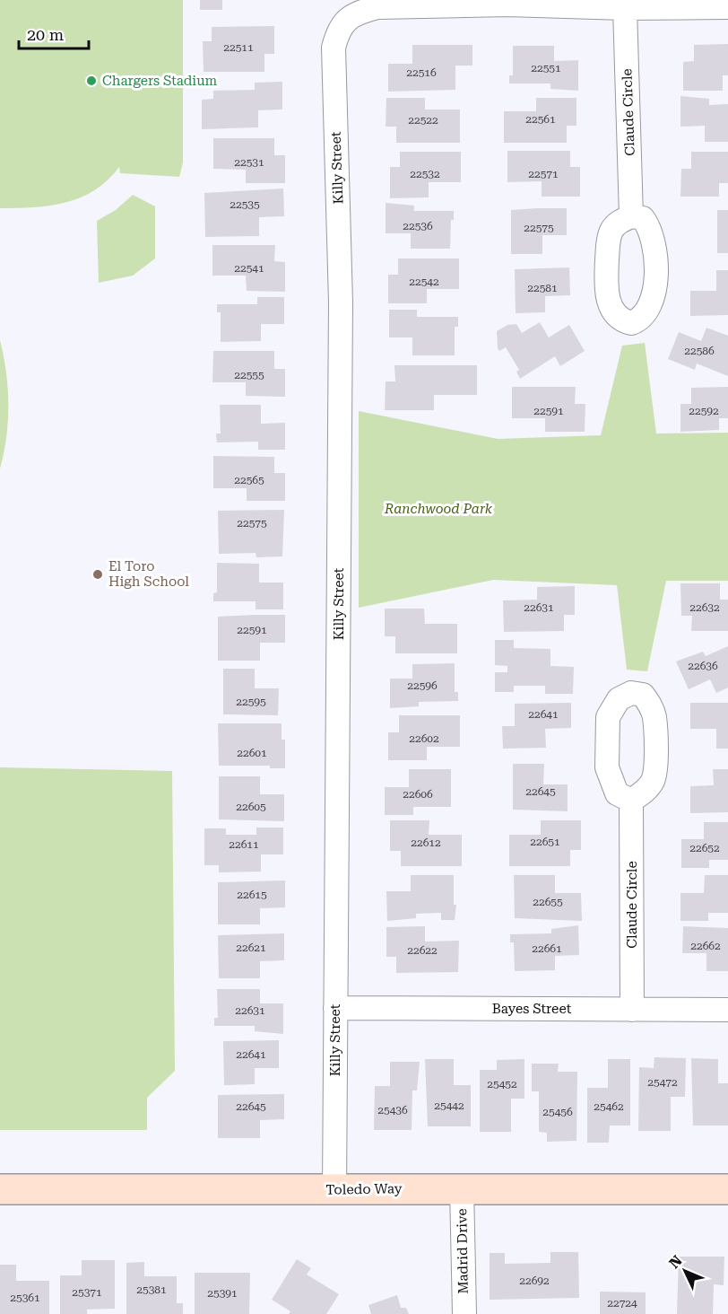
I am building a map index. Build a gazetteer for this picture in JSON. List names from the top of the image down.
{
  "streets": {
    "main road": ["Toledo Way"],
    "street": [
      "Claude Circle",
      "Killy Street",
      "Bayes Street",
      "Madrid Drive"
    ]
  },
  "crossings": [
    ["Claude Circle", "Bayes Street"],
    ["Killy Street", "Bayes Street"],
    ["Killy Street", "Toledo Way"],
    ["Toledo Way", "Madrid Drive"]
  ],
  "parks": ["Ranchwood Park"],
  "places": ["Chargers Stadium", "El Toro High School"],
  "house_numbers": [
    "22511",
    "22551",
    "22516",
    "22561",
    "22522",
    "22531",
    "22532",
    "22571",
    "22535",
    "22536",
    "22575",
    "22541",
    "22542",
    "22581",
    "22586",
    "22555",
    "22591",
    "22592",
    "22565",
    "22575",
    "22631",
    "22632",
    "22591",
    "22636",
    "22596",
    "22595",
    "22641",
    "22602",
    "22601",
    "22645",
    "22606",
    "22605",
    "22651",
    "22612",
    "22611",
    "22652",
    "22615",
    "22655",
    "22662",
    "22621",
    "22661",
    "22622",
    "22631",
    "22641",
    "25472",
    "25452",
    "25442",
    "22645",
    "25462",
    "25436",
    "25456",
    "22692",
    "25381",
    "25371",
    "25391",
    "25361",
    "22724"
  ],
  "scale_bar": "20 m",
  "north": "top left"
}
